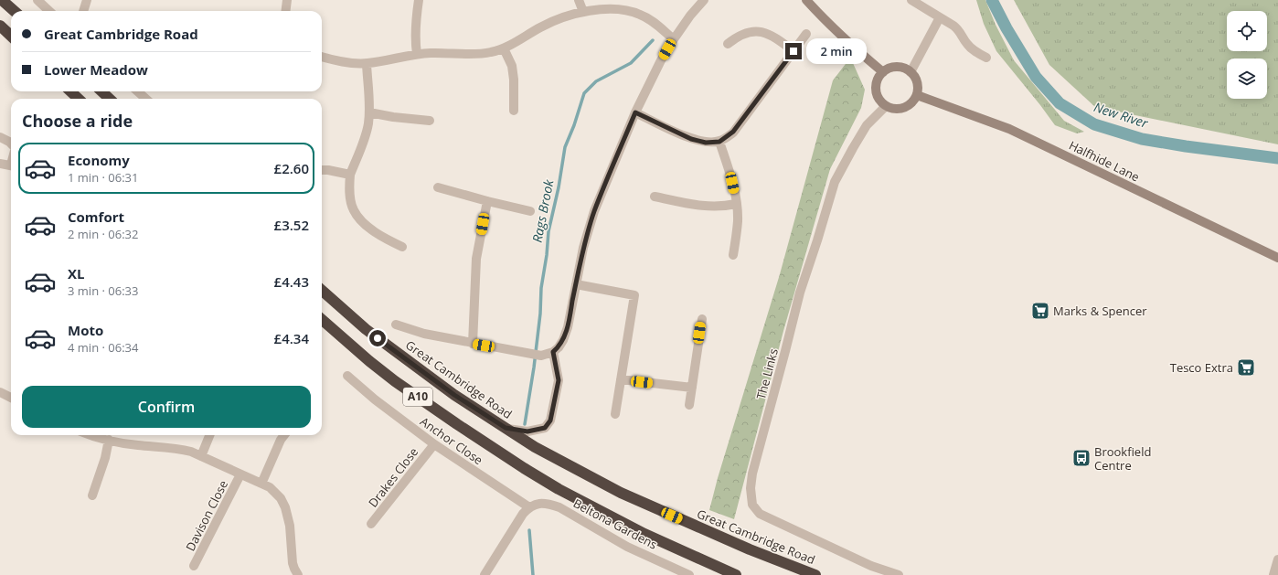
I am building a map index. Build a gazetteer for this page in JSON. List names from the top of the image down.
{
  "streets": {
    "highway": ["Great Cambridge Road", "A10"],
    "main road": ["Halfhide Lane"],
    "street": [
      "The Links",
      "Anchor Close",
      "Drakes Close",
      "Davison Close",
      "Beltona Gardens"
    ]
  },
  "crossings": [
    ["Halfhide Lane", "The Links"],
    ["Anchor Close", "Drakes Close"],
    ["Anchor Close", "Beltona Gardens"]
  ],
  "water": ["New River", "Rags Brook"],
  "places": {
    "supermarket": ["Marks & Spencer", "Tesco Extra"],
    "bus stop": ["Brookfield Centre"]
  },
  "page": {
    "banner": ["Great Cambridge Road", "Lower Meadow"],
    "bubble": "2 min",
    "heading": "Choose a ride",
    "list": [
      {
        "name": "Economy",
        "note": "1 min · 06:31",
        "value": "£2.60"
      },
      {
        "name": "Comfort",
        "note": "2 min · 06:32",
        "value": "£3.52"
      },
      {
        "name": "XL",
        "note": "3 min · 06:33",
        "value": "£4.43"
      },
      {
        "name": "Moto",
        "note": "4 min · 06:34",
        "value": "£4.34"
      }
    ],
    "buttons": "Confirm"
  }
}
